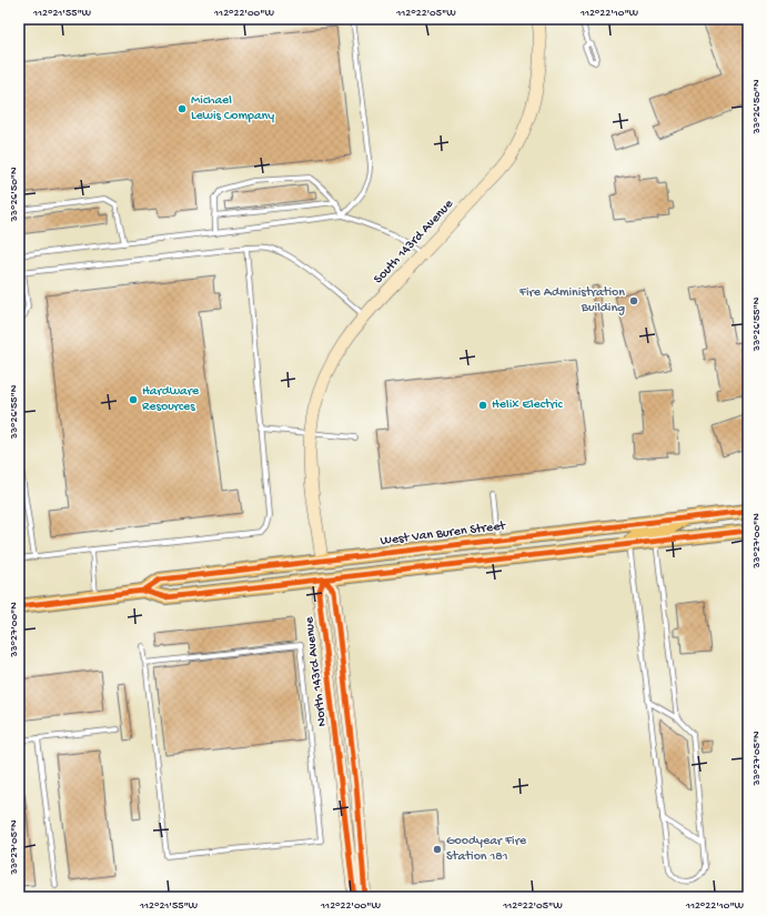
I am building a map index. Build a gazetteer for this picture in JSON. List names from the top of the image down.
{
  "streets": {
    "main road": ["West Van Buren Street"],
    "street": ["South 143rd Avenue", "North 143rd Avenue"]
  },
  "crossings": [
    ["South 143rd Avenue", "West Van Buren Street"],
    ["West Van Buren Street", "North 143rd Avenue"]
  ],
  "places": [
    "Michael Lewis Company",
    "Fire Administration Building",
    "Hardware Resources",
    "Helix Electric",
    "Goodyear Fire Station 181"
  ],
  "coordinates": [
    "112°21'55\"W",
    "112°22'00\"W",
    "112°22'05\"W",
    "112°22'10\"W",
    "33°26'50\"N",
    "33°26'55\"N",
    "33°27'00\"N",
    "33°27'05\"N"
  ]
}
